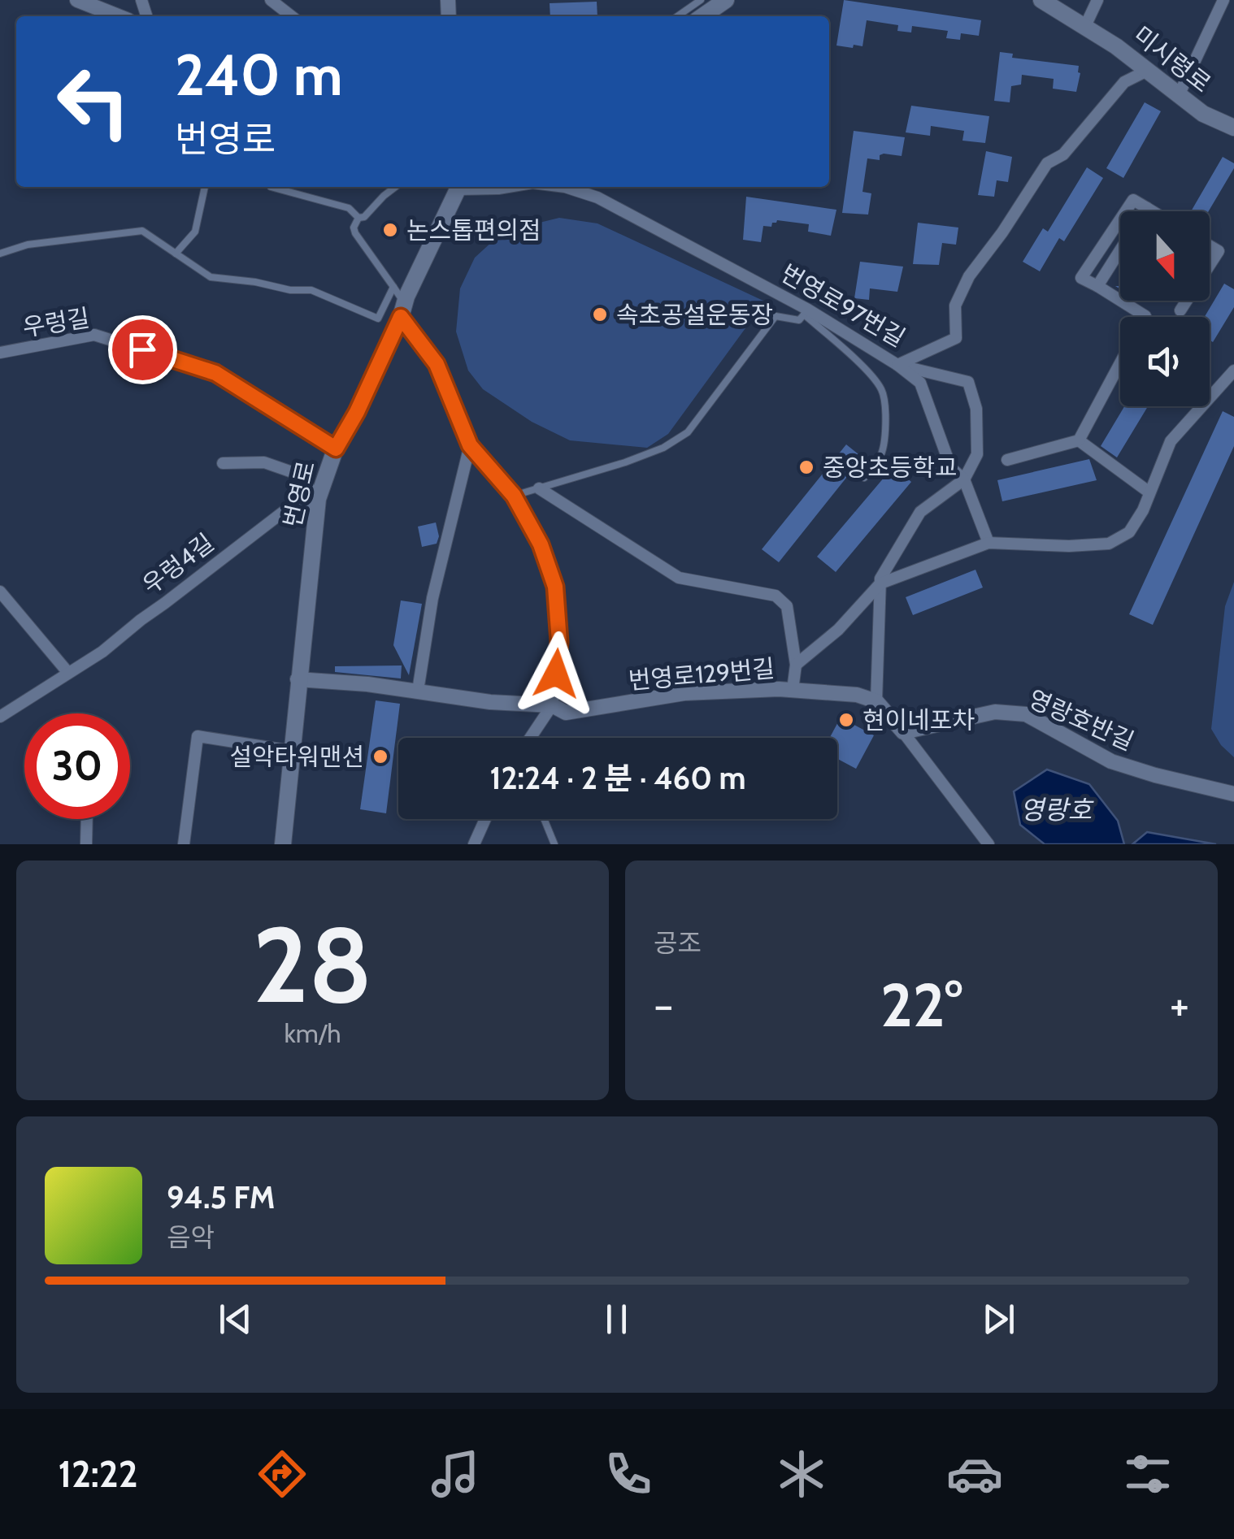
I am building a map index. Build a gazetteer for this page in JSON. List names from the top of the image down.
{
  "streets": {
    "main road": ["미시령로", "번영로"],
    "street": [
      "번영로97번길",
      "우렁길",
      "우렁4길",
      "번영로129번길",
      "영랑호반길"
    ]
  },
  "crossings": [
    ["우렁길", "번영로"],
    ["번영로", "우렁4길"],
    ["번영로", "번영로129번길"]
  ],
  "water": ["영랑호"],
  "places": [
    "논스톱편의점",
    "속초공설운동장",
    "중앙초등학교",
    "현이네포차",
    "설악타워맨션"
  ],
  "north": "bottom",
  "page": {
    "turn": ["240 m", "번영로"],
    "limit": "30",
    "trip": "12:24 · 2 분 · 460 m",
    "tile": [
      ["28", "km/h"],
      "공조"
    ],
    "heat": ["−", "22°", "+"],
    "song": ["94.5 FM", "음악"],
    "tabs": "12:22"
  }
}
